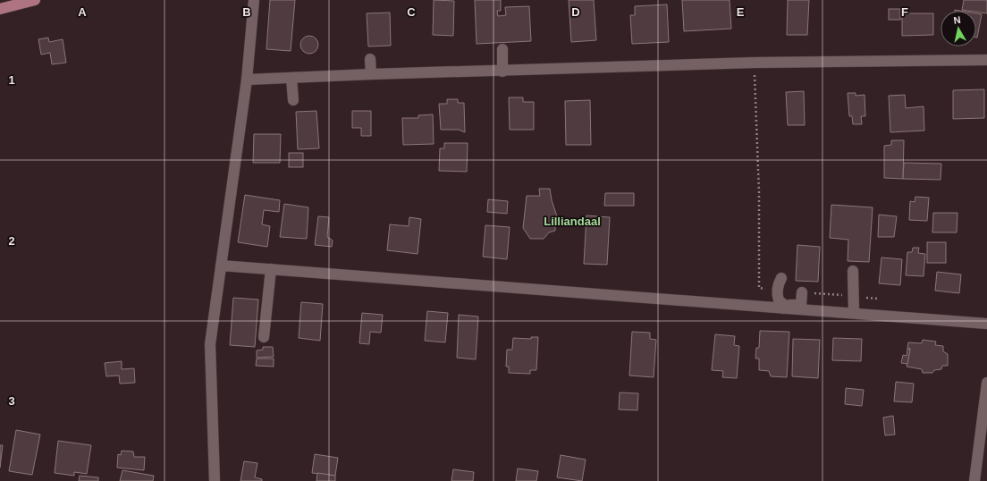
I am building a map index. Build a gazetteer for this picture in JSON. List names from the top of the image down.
{
  "districts": ["Lilliandaal"],
  "north": "top",
  "grid": {
    "columns": [
      "A",
      "B",
      "C",
      "D",
      "E",
      "F"
    ],
    "rows": ["1", "2", "3"]
  }
}
